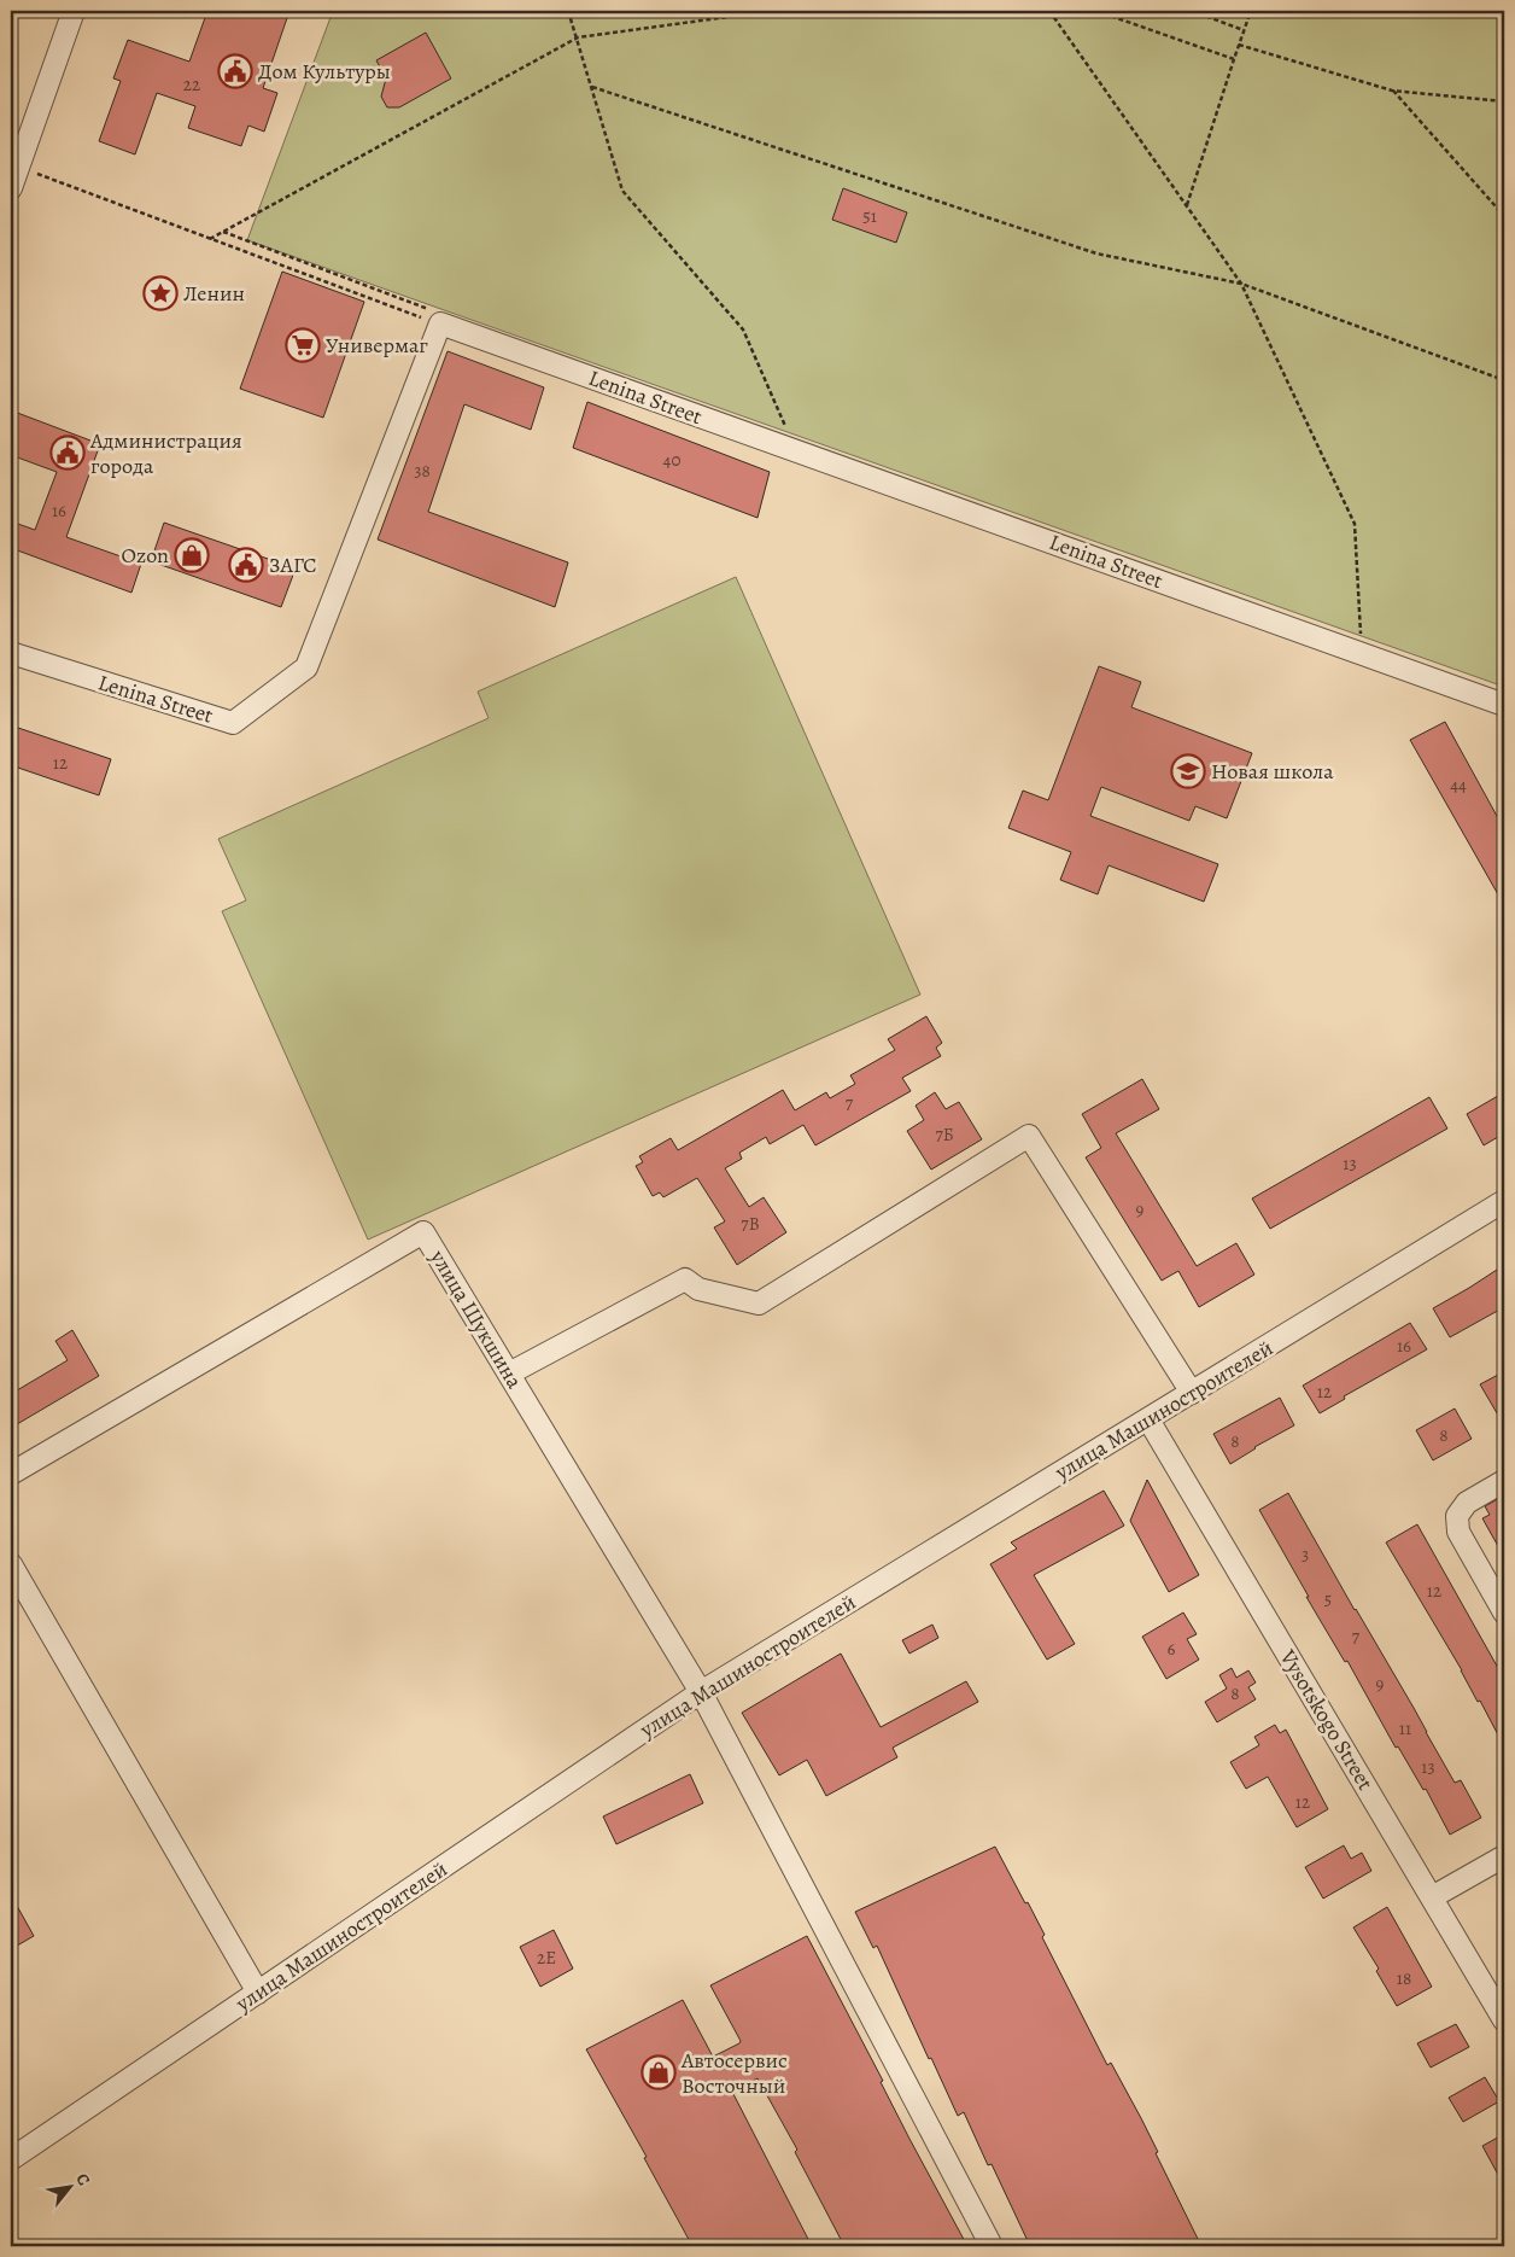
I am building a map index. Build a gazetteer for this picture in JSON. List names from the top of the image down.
{
  "streets": {
    "street": [
      "Lenina Street",
      "улица Шукшина",
      "улица Машиностроителей",
      "Vysotskogo Street"
    ]
  },
  "crossings": [
    ["улица Шукшина", "улица Машиностроителей"],
    ["улица Машиностроителей", "Vysotskogo Street"]
  ],
  "places": {
    "public building": ["Дом Культуры", "Администрация города", "ЗАГС"],
    "place": ["Ленин"],
    "supermarket": ["Универмаг"],
    "shop": ["Ozon", "Автосервис Восточный"],
    "school or university": ["Новая школа"]
  },
  "house_numbers": [
    "22",
    "51",
    "40",
    "38",
    "16",
    "12",
    "44",
    "7",
    "7Б",
    "13",
    "9",
    "7В",
    "16",
    "12",
    "8",
    "8",
    "3",
    "12",
    "5",
    "7",
    "6",
    "9",
    "8",
    "11",
    "13",
    "12",
    "2Е",
    "18"
  ],
  "north": "top right"
}
